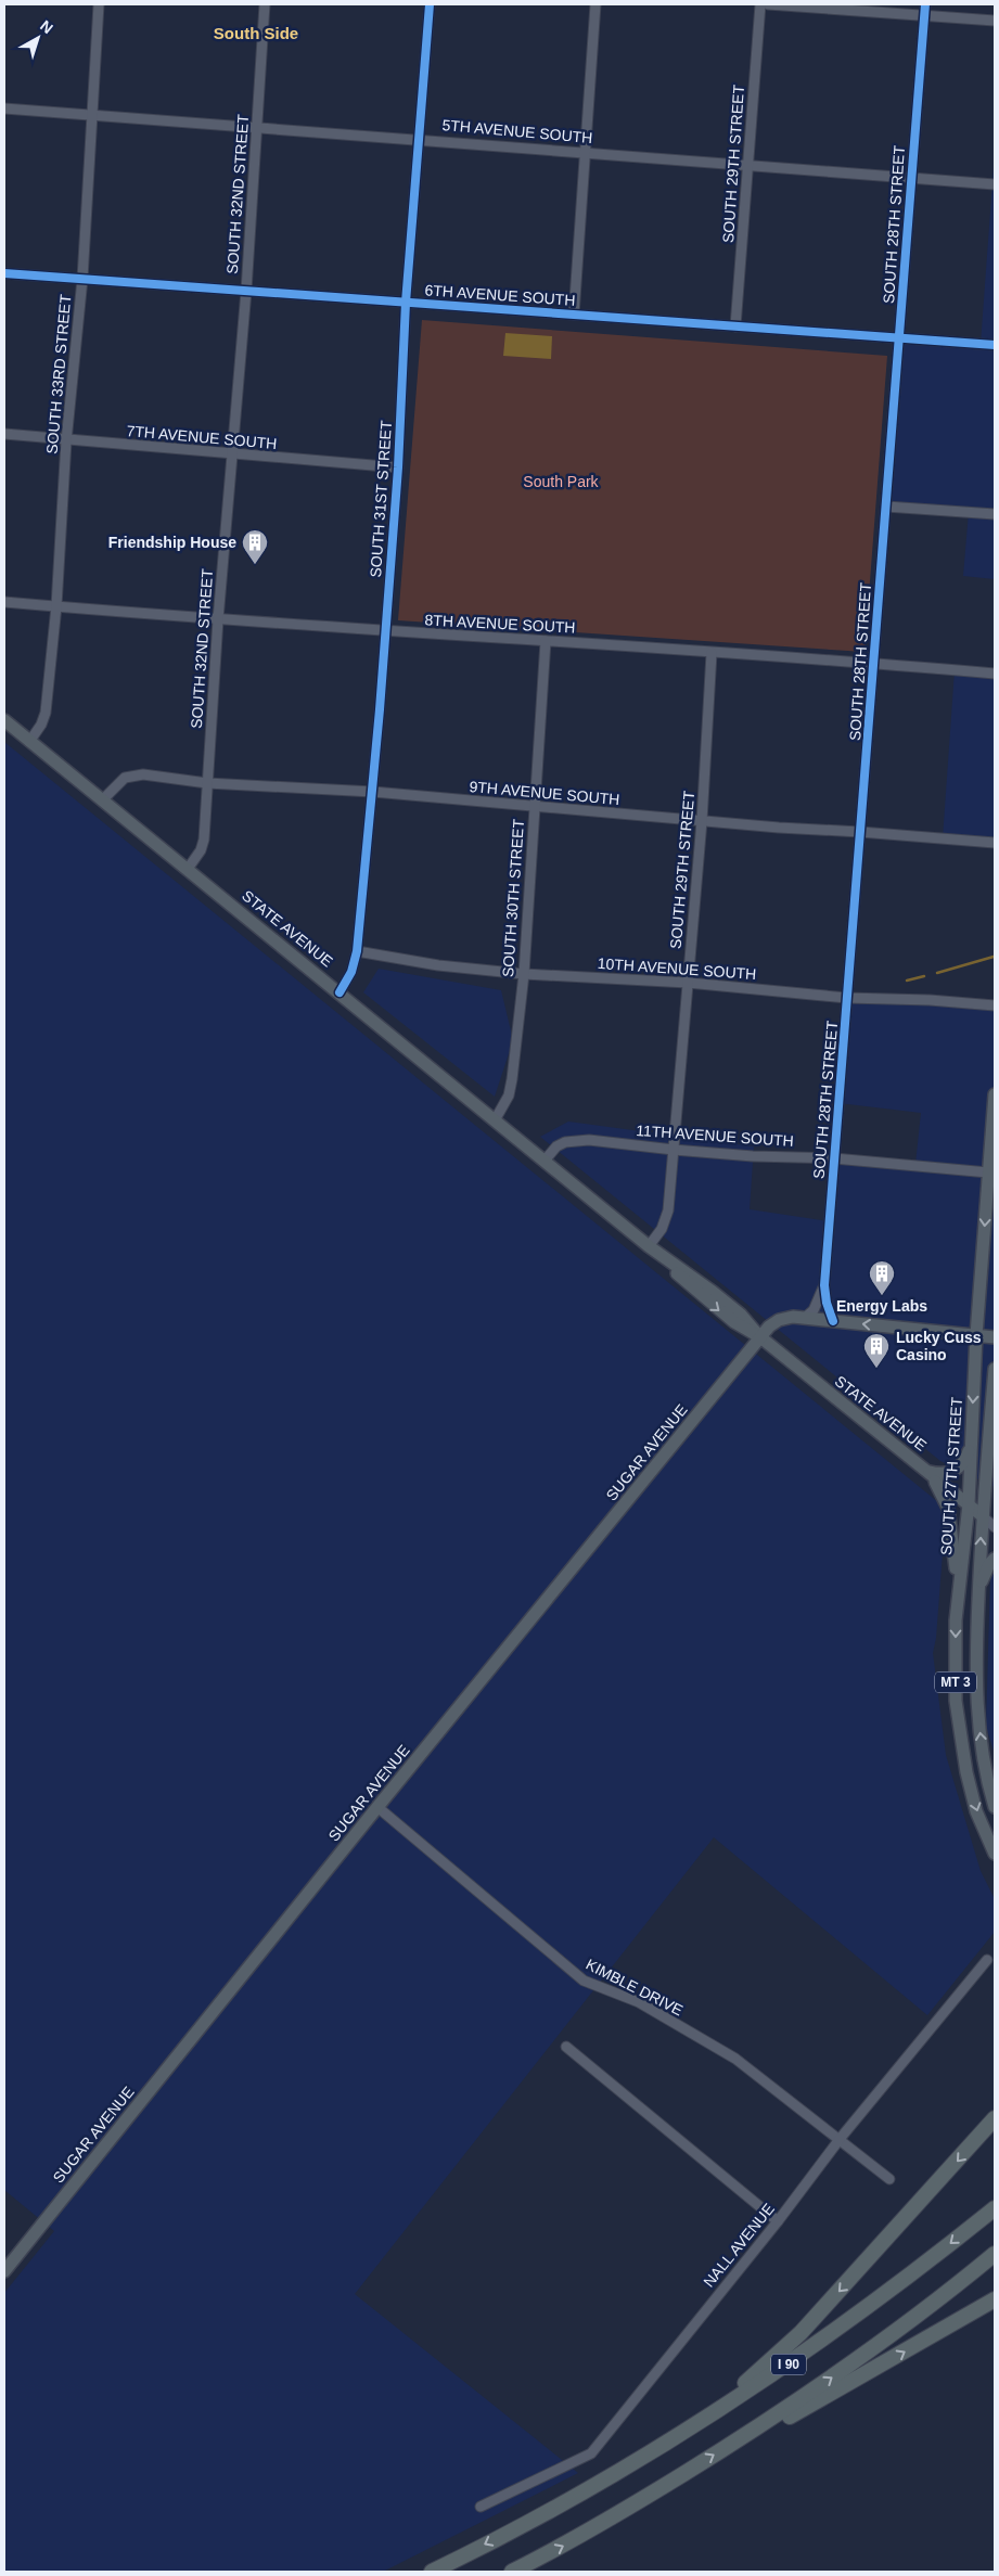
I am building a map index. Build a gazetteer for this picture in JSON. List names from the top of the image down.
{
  "streets": {
    "highway": ["I 90"],
    "main road": [
      "STATE AVENUE",
      "SUGAR AVENUE",
      "SOUTH 27TH STREET",
      "MT 3"
    ],
    "street": [
      "5TH AVENUE SOUTH",
      "SOUTH 29TH STREET",
      "SOUTH 32ND STREET",
      "SOUTH 28TH STREET",
      "6TH AVENUE SOUTH",
      "SOUTH 33RD STREET",
      "7TH AVENUE SOUTH",
      "SOUTH 31ST STREET",
      "8TH AVENUE SOUTH",
      "9TH AVENUE SOUTH",
      "SOUTH 30TH STREET",
      "10TH AVENUE SOUTH",
      "11TH AVENUE SOUTH",
      "KIMBLE DRIVE",
      "NALL AVENUE"
    ]
  },
  "crossings": [
    ["5TH AVENUE SOUTH", "SOUTH 29TH STREET"],
    ["5TH AVENUE SOUTH", "SOUTH 32ND STREET"],
    ["5TH AVENUE SOUTH", "SOUTH 28TH STREET"],
    ["5TH AVENUE SOUTH", "SOUTH 33RD STREET"],
    ["5TH AVENUE SOUTH", "SOUTH 31ST STREET"],
    ["SOUTH 29TH STREET", "6TH AVENUE SOUTH"],
    ["SOUTH 29TH STREET", "8TH AVENUE SOUTH"],
    ["SOUTH 29TH STREET", "9TH AVENUE SOUTH"],
    ["SOUTH 29TH STREET", "STATE AVENUE"],
    ["SOUTH 29TH STREET", "10TH AVENUE SOUTH"],
    ["SOUTH 29TH STREET", "11TH AVENUE SOUTH"],
    ["SOUTH 32ND STREET", "6TH AVENUE SOUTH"],
    ["SOUTH 32ND STREET", "7TH AVENUE SOUTH"],
    ["SOUTH 32ND STREET", "8TH AVENUE SOUTH"],
    ["SOUTH 32ND STREET", "9TH AVENUE SOUTH"],
    ["SOUTH 32ND STREET", "STATE AVENUE"],
    ["SOUTH 28TH STREET", "6TH AVENUE SOUTH"],
    ["SOUTH 28TH STREET", "8TH AVENUE SOUTH"],
    ["SOUTH 28TH STREET", "9TH AVENUE SOUTH"],
    ["SOUTH 28TH STREET", "10TH AVENUE SOUTH"],
    ["SOUTH 28TH STREET", "11TH AVENUE SOUTH"],
    ["SOUTH 28TH STREET", "SUGAR AVENUE"],
    ["6TH AVENUE SOUTH", "SOUTH 33RD STREET"],
    ["6TH AVENUE SOUTH", "SOUTH 31ST STREET"],
    ["SOUTH 33RD STREET", "7TH AVENUE SOUTH"],
    ["SOUTH 33RD STREET", "8TH AVENUE SOUTH"],
    ["SOUTH 33RD STREET", "STATE AVENUE"],
    ["7TH AVENUE SOUTH", "SOUTH 31ST STREET"],
    ["SOUTH 31ST STREET", "8TH AVENUE SOUTH"],
    ["SOUTH 31ST STREET", "9TH AVENUE SOUTH"],
    ["SOUTH 31ST STREET", "STATE AVENUE"],
    ["SOUTH 31ST STREET", "10TH AVENUE SOUTH"],
    ["8TH AVENUE SOUTH", "SOUTH 30TH STREET"],
    ["9TH AVENUE SOUTH", "SOUTH 30TH STREET"],
    ["9TH AVENUE SOUTH", "STATE AVENUE"],
    ["SOUTH 30TH STREET", "STATE AVENUE"],
    ["SOUTH 30TH STREET", "10TH AVENUE SOUTH"],
    ["STATE AVENUE", "11TH AVENUE SOUTH"],
    ["STATE AVENUE", "SUGAR AVENUE"],
    ["STATE AVENUE", "SOUTH 27TH STREET"],
    ["STATE AVENUE", "MT 3"],
    ["11TH AVENUE SOUTH", "SOUTH 27TH STREET"],
    ["SUGAR AVENUE", "SOUTH 27TH STREET"],
    ["SUGAR AVENUE", "KIMBLE DRIVE"],
    ["KIMBLE DRIVE", "NALL AVENUE"]
  ],
  "districts": ["South Side"],
  "parks": ["South Park"],
  "places": {
    "building": ["Friendship House", "Energy Labs", "Lucky Cuss Casino"]
  },
  "north": "top right"
}
